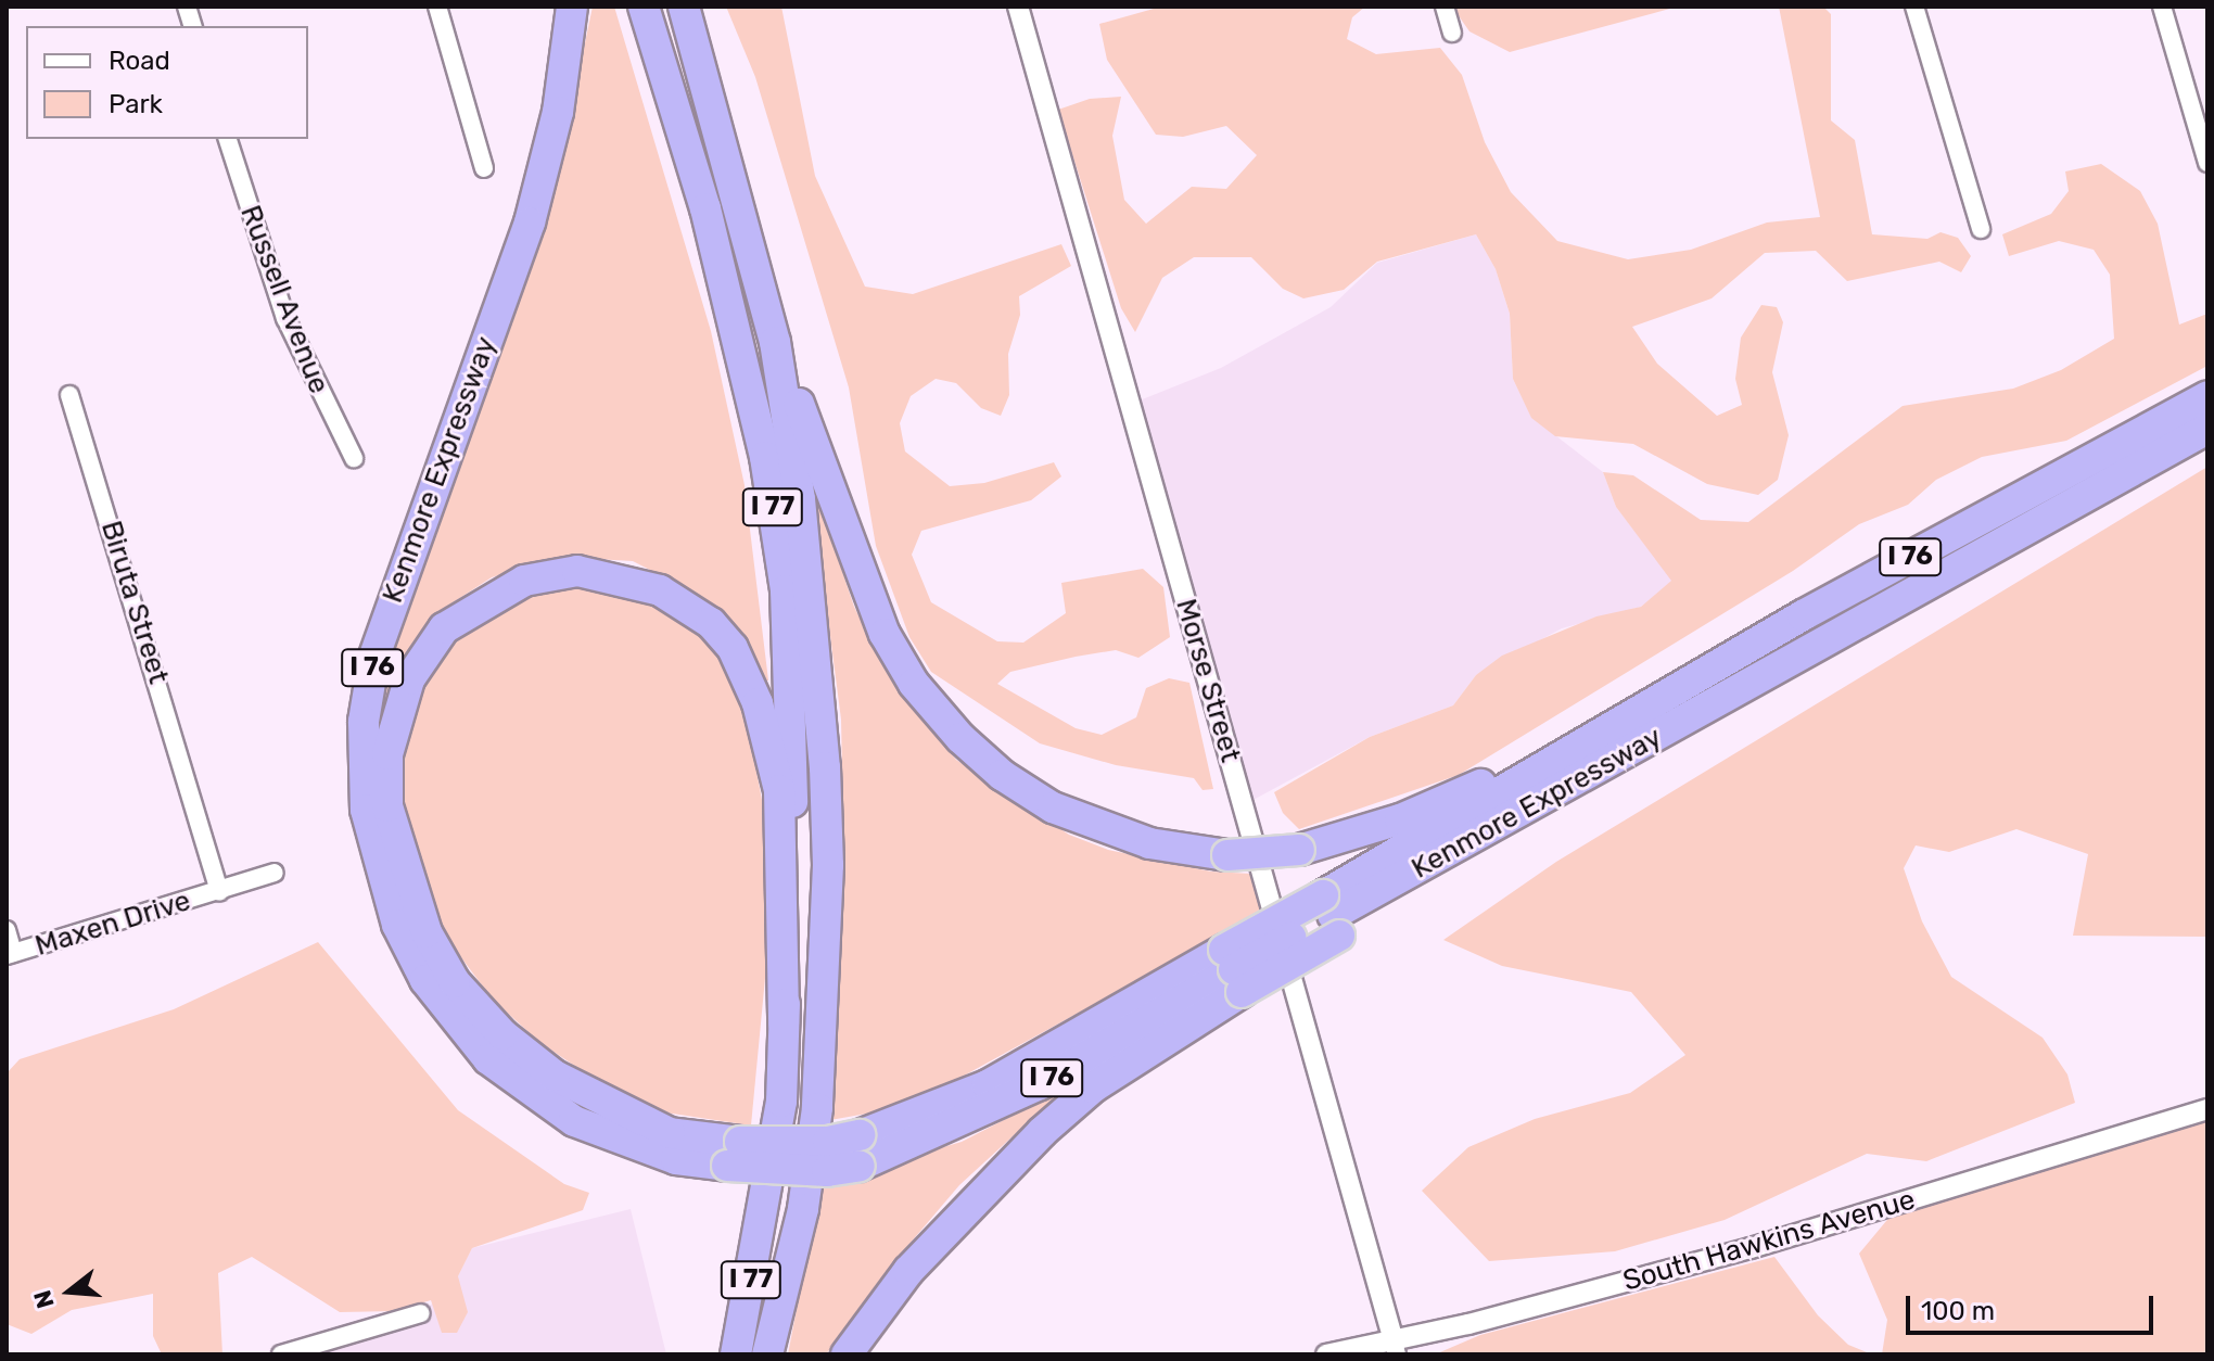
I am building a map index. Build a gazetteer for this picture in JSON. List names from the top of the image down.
{
  "streets": {
    "highway": ["Kenmore Expressway", "I 77", "I 76"],
    "street": [
      "Russell Avenue",
      "Biruta Street",
      "Morse Street",
      "Maxen Drive",
      "South Hawkins Avenue"
    ]
  },
  "crossings": [
    ["Kenmore Expressway", "I 76"],
    ["I 77", "I 76"],
    ["Biruta Street", "Maxen Drive"],
    ["Morse Street", "South Hawkins Avenue"]
  ],
  "legend": ["Road", "Park"],
  "scale_bar": "100 m",
  "north": "left"
}
